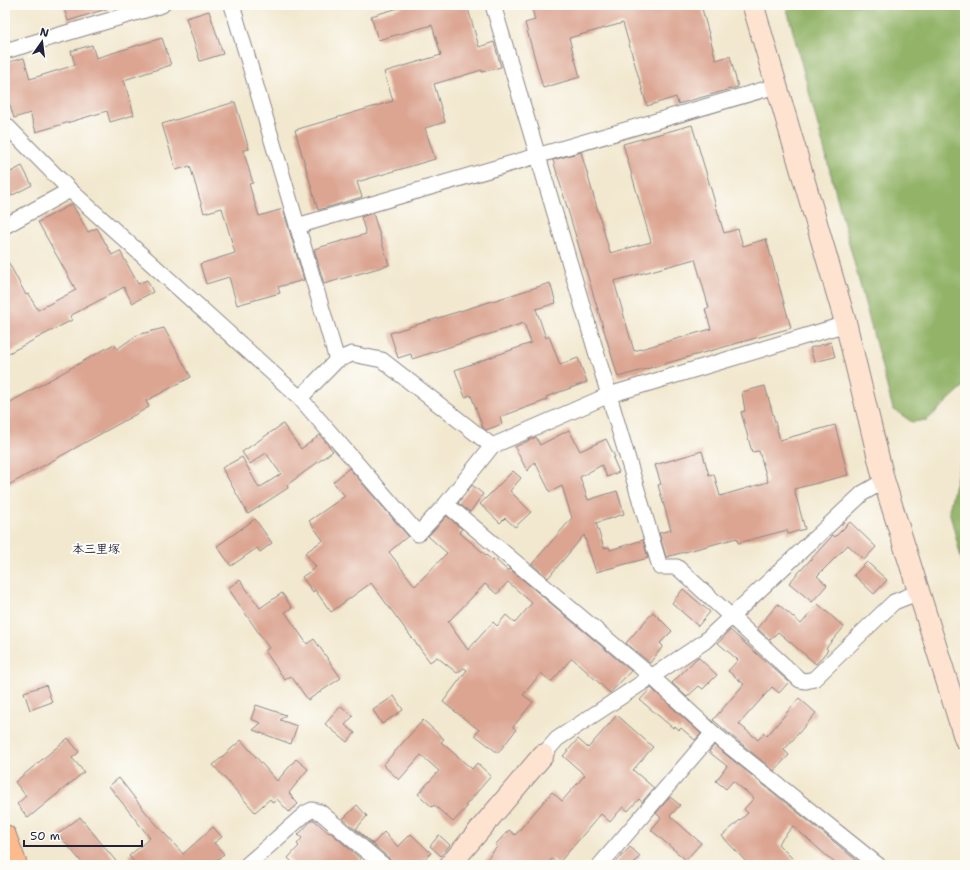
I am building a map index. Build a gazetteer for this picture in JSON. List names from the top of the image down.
{
  "districts": ["本三里塚"],
  "scale_bar": "50 m",
  "north": "top"
}
